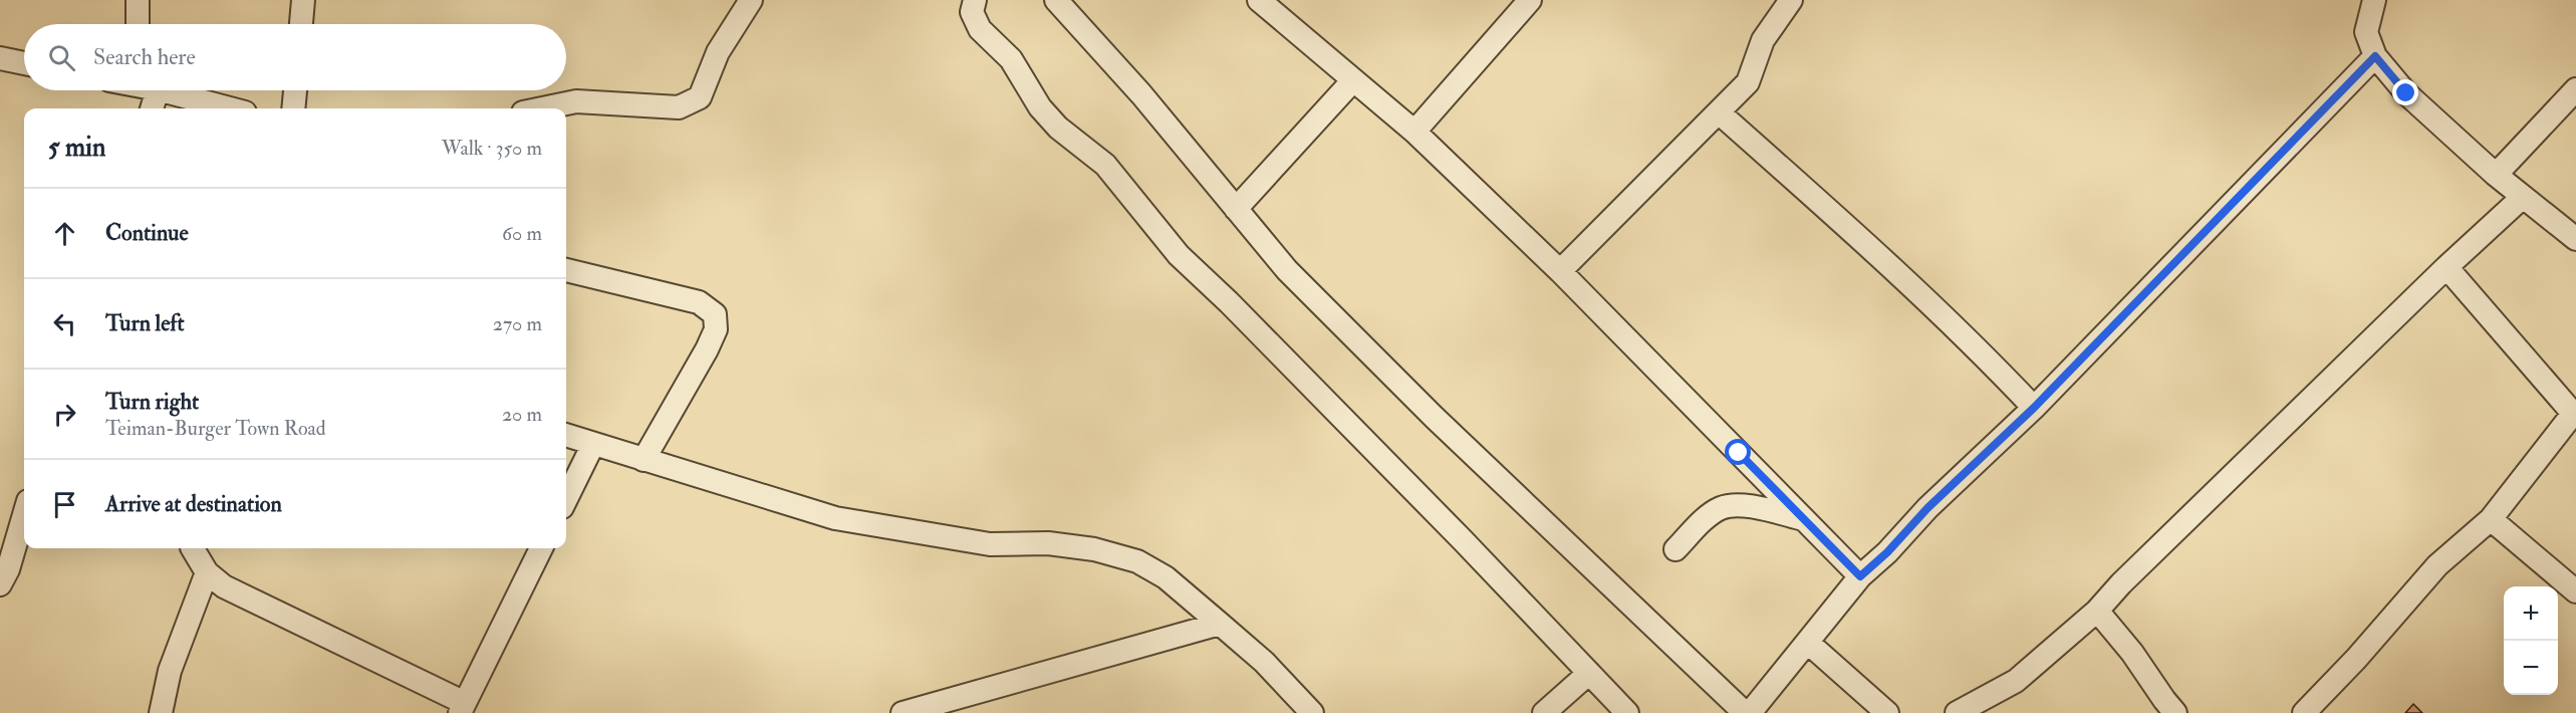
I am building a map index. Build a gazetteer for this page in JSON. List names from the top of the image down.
{
  "page": {
    "search": "Search here",
    "heading": ["5 min", "Walk · 350 m"],
    "list": [
      ["Continue", "60 m"],
      ["Turn left", "270 m"],
      ["Turn right", "Teiman-Burger Town Road", "20 m"],
      "Arrive at destination"
    ],
    "map_buttons": ["+", "−"]
  }
}
